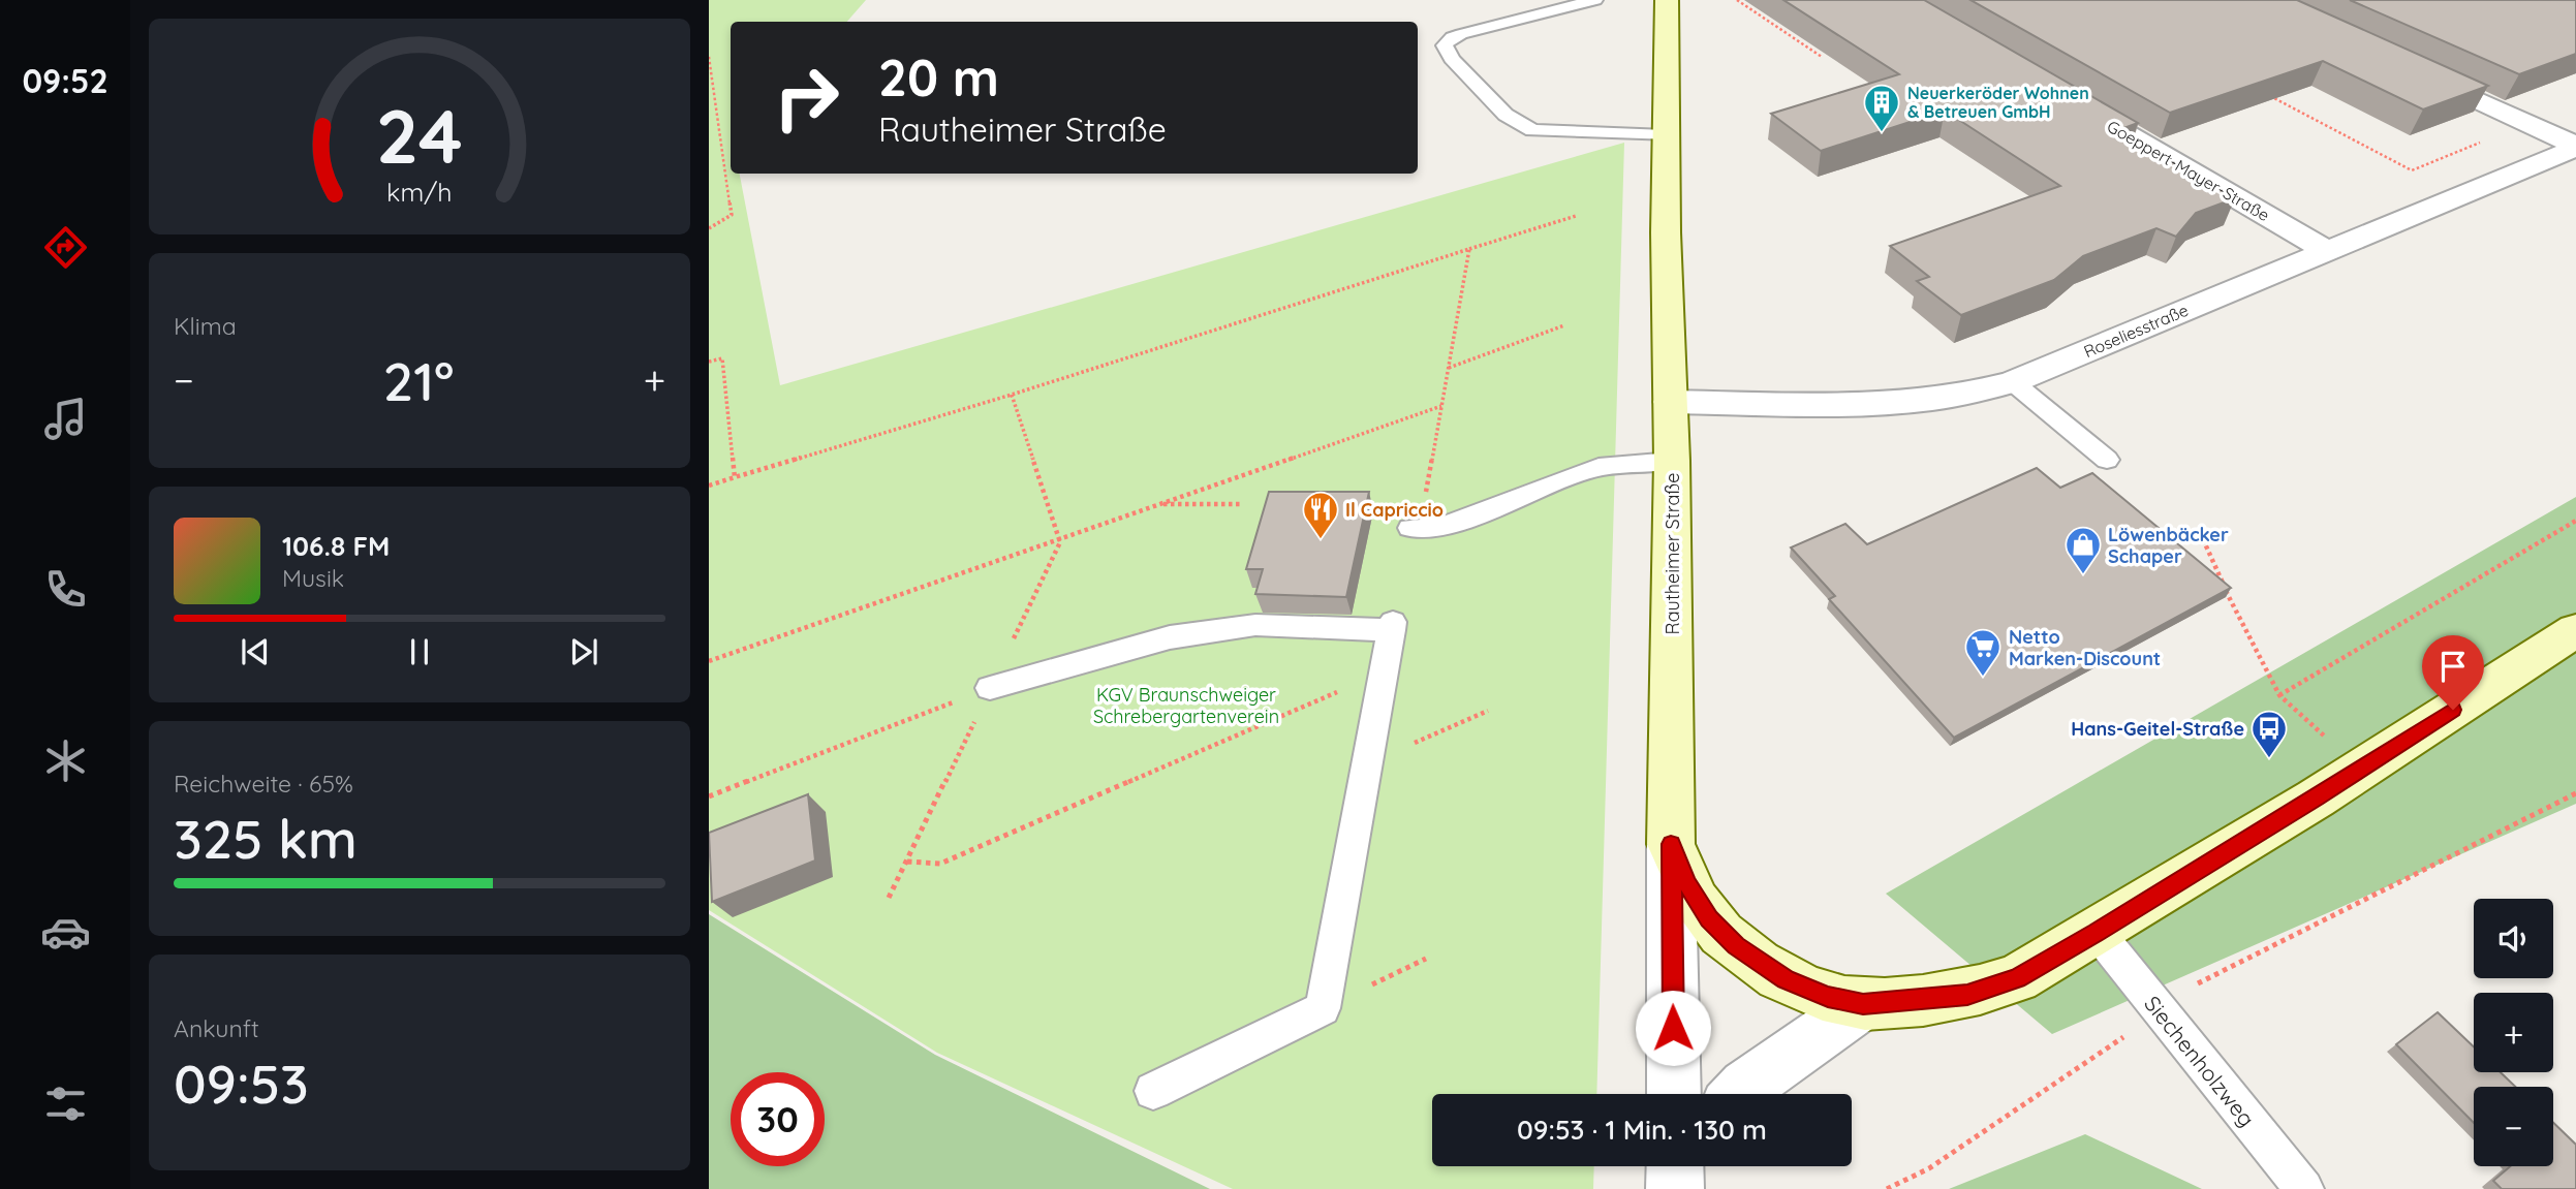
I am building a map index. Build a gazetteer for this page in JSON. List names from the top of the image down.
{
  "streets": {
    "main road": ["Rautheimer Straße"],
    "street": ["Goeppert-Mayer-Straße", "Roseliesstraße"],
    "lane": ["Siechenholzweg"]
  },
  "crossings": [
    ["Goeppert-Mayer-Straße", "Roseliesstraße"],
    ["Roseliesstraße", "Rautheimer Straße"],
    ["Rautheimer Straße", "Siechenholzweg"]
  ],
  "parks": ["KGV Braunschweiger Schrebergartenverein"],
  "places": {
    "building": ["Neuerkeröder Wohnen & Betreuen GmbH"],
    "restaurant": ["Il Capriccio"],
    "shop": ["Löwenbäcker Schaper"],
    "supermarket": ["Netto Marken-Discount"],
    "bus stop": ["Hans-Geitel-Straße"]
  },
  "page": {
    "tabs": "09:52",
    "turn": ["20 m", "Rautheimer Straße"],
    "tile": [
      "Klima",
      ["Reichweite · 65%", "325 km"],
      ["Ankunft", "09:53"]
    ],
    "heat": ["−", "21°", "+"],
    "song": ["106.8 FM", "Musik"],
    "map_buttons": ["+", "−"],
    "limit": "30",
    "trip": "09:53 · 1 Min. · 130 m",
    "gauge": ["24", "km/h"]
  }
}
